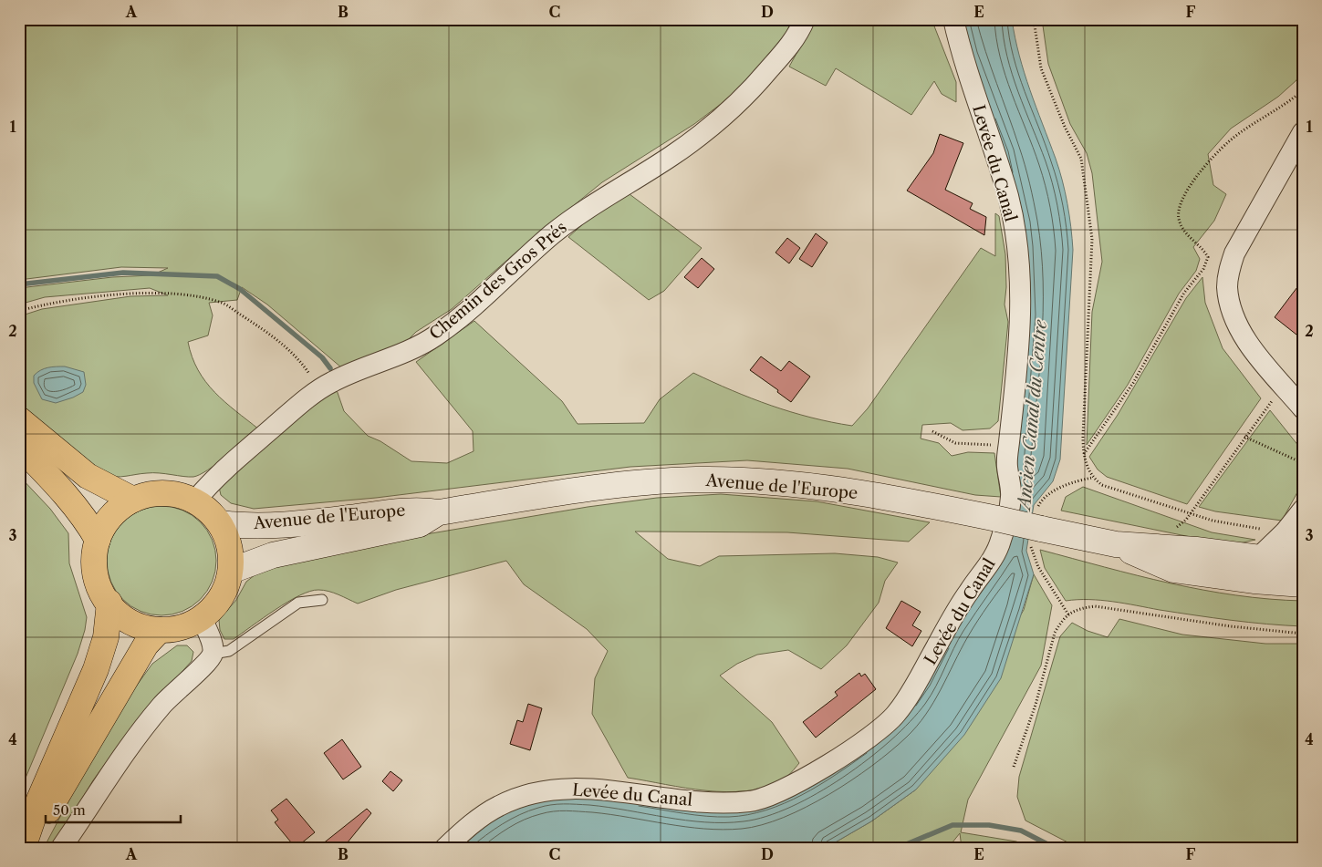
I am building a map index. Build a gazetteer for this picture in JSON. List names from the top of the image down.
{
  "streets": {
    "main road": ["Avenue de l'Europe"],
    "street": ["Levée du Canal", "Chemin des Gros Prés"]
  },
  "crossings": [
    ["Chemin des Gros Prés", "Avenue de l'Europe"]
  ],
  "water": ["Ancien Canal du Centre"],
  "scale_bar": "50 m",
  "grid": {
    "columns": [
      "A",
      "B",
      "C",
      "D",
      "E",
      "F"
    ],
    "rows": [
      "1",
      "2",
      "3",
      "4"
    ]
  }
}
